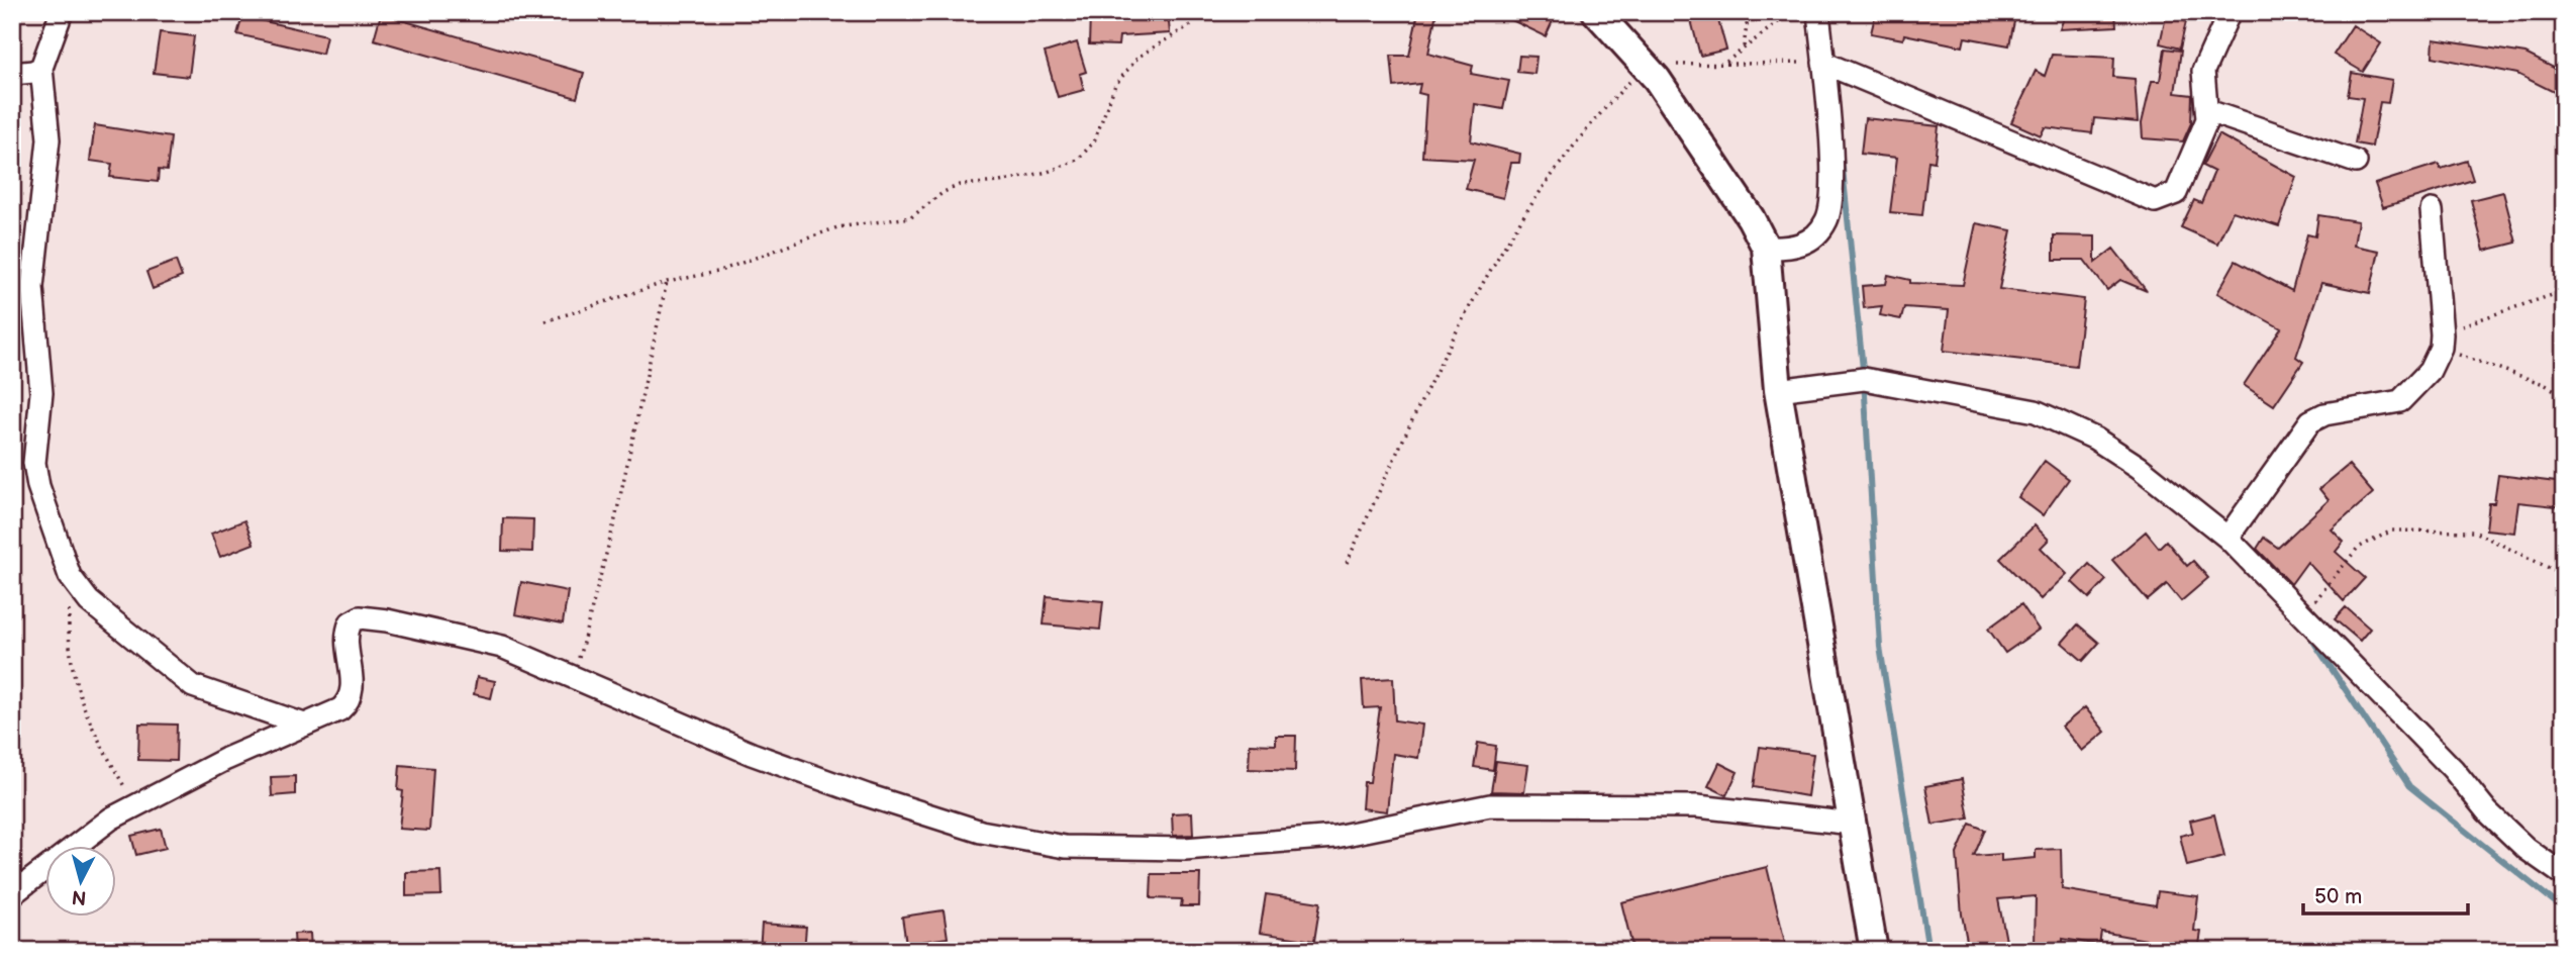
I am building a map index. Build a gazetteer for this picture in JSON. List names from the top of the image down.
{
  "scale_bar": "50 m",
  "north": "bottom"
}
